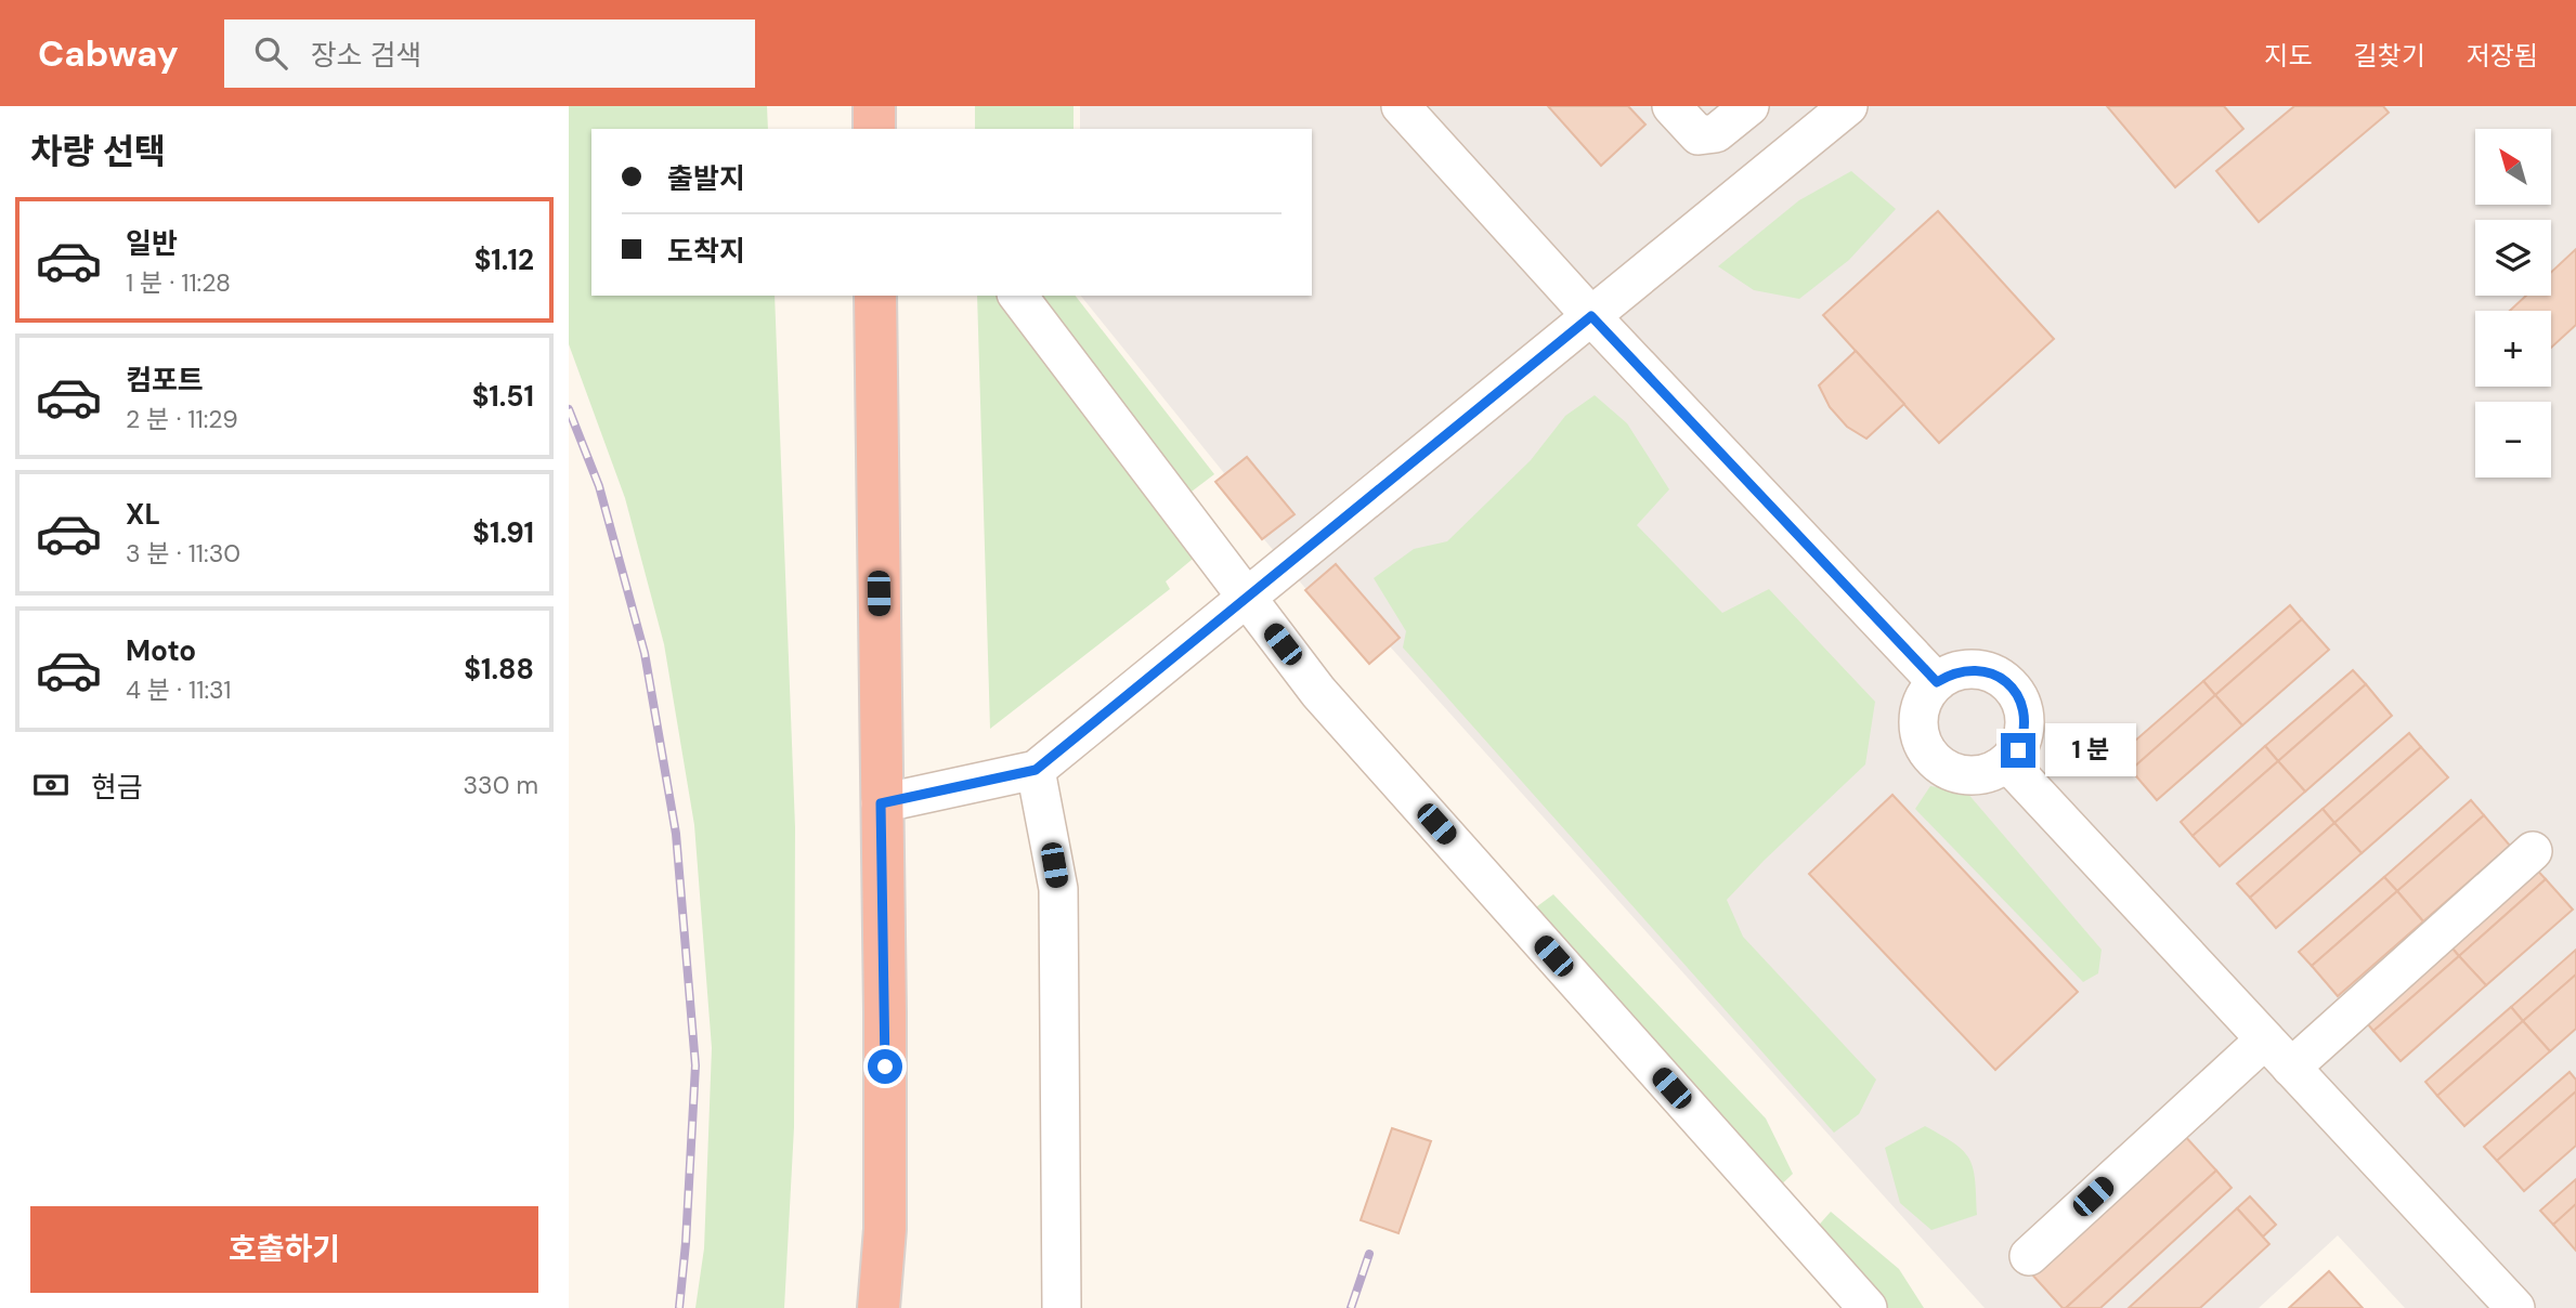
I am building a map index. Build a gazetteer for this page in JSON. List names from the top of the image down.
{
  "north": "top left",
  "page": {
    "header": "Cabway",
    "search": "장소 검색",
    "nav": ["지도", "길찾기", "저장됨"],
    "heading": "차량 선택",
    "map_buttons": ["+", "−"],
    "banner": ["출발지", "도착지"],
    "list": [
      {
        "name": "일반",
        "note": "1 분 · 11:28",
        "value": "$1.12"
      },
      {
        "name": "컴포트",
        "note": "2 분 · 11:29",
        "value": "$1.51"
      },
      {
        "name": "XL",
        "note": "3 분 · 11:30",
        "value": "$1.91"
      },
      {
        "name": "Moto",
        "note": "4 분 · 11:31",
        "value": "$1.88"
      }
    ],
    "bubble": "1 분",
    "pay": ["현금", "330 m"],
    "buttons": "호출하기"
  }
}
